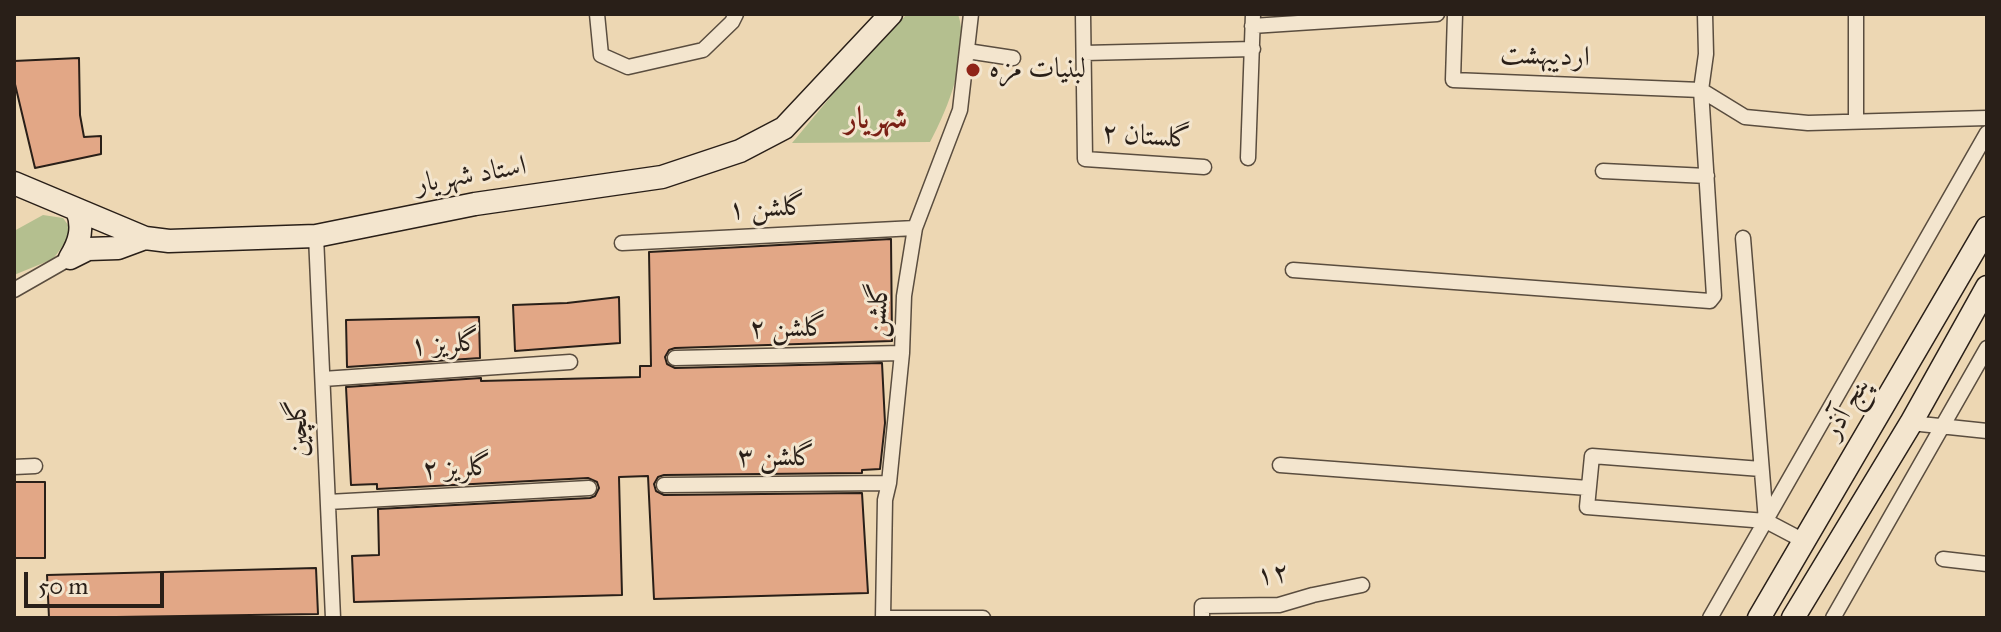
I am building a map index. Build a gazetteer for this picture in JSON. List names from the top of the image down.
{
  "streets": {
    "street": [
      "اردیبهشت",
      "گلستان ۲",
      "استاد شهریار",
      "گلشن ۱",
      "گلشن",
      "گلشن ۲",
      "گلریز ۱",
      "پنج آذر",
      "گلچین",
      "گلشن ۳",
      "گلریز ۲",
      "۱۲"
    ]
  },
  "crossings": [
    ["استاد شهریار", "گلچین"],
    ["گلشن ۱", "گلشن"],
    ["گلشن", "گلشن ۲"],
    ["گلشن", "گلشن ۳"],
    ["گلریز ۱", "گلچین"],
    ["گلچین", "گلریز ۲"]
  ],
  "districts": ["شهریار"],
  "places": ["لبنیات مزه"],
  "scale_bar": "50 m"
}
